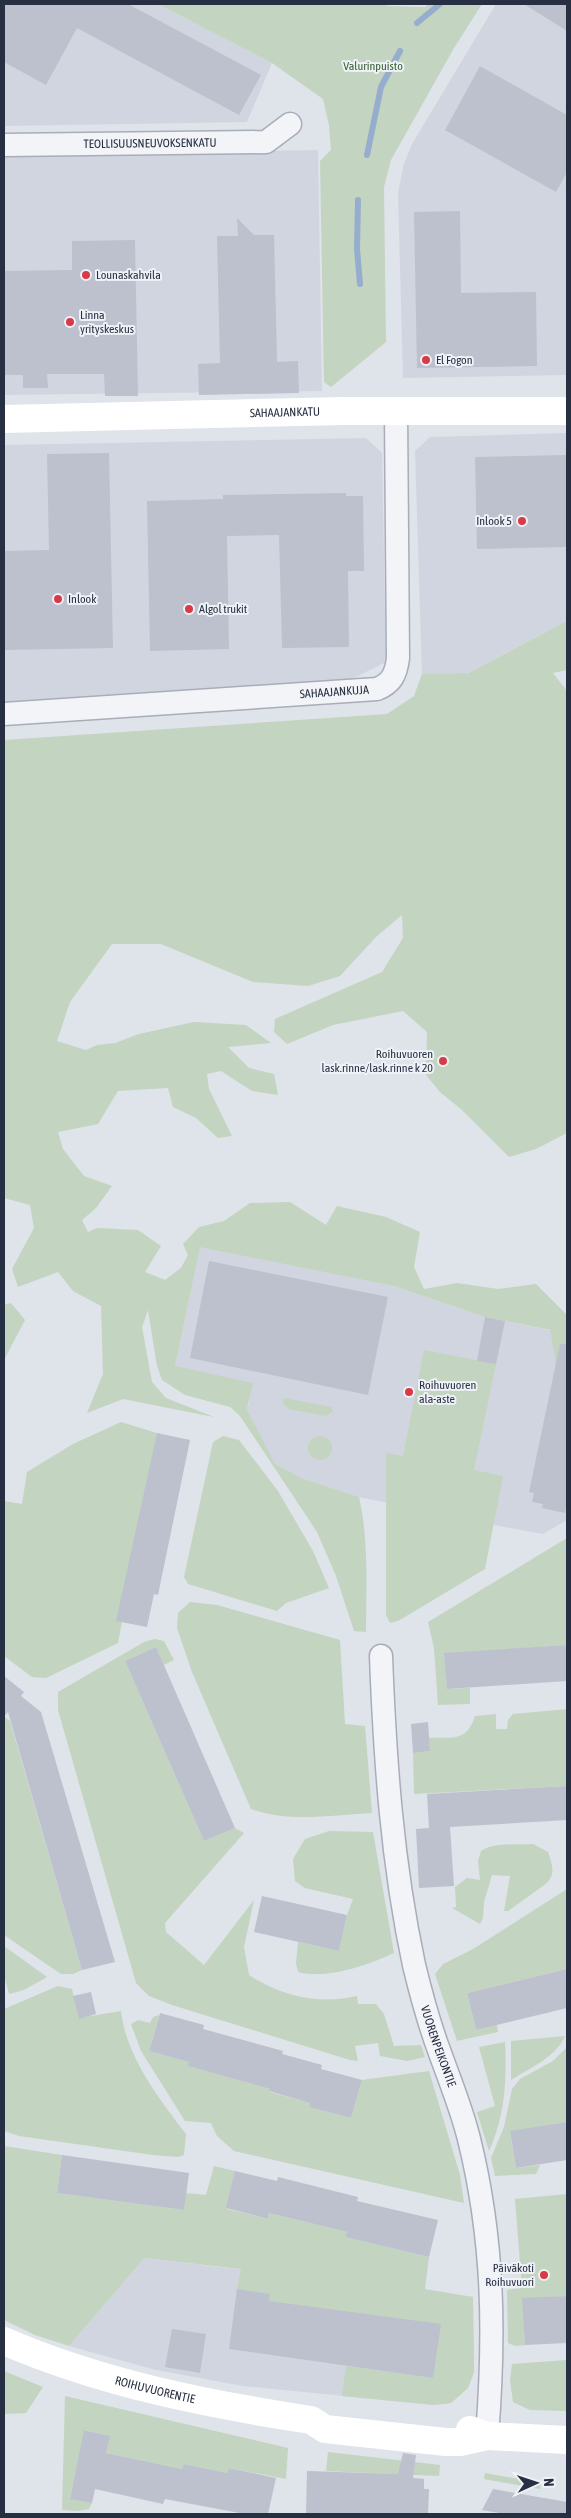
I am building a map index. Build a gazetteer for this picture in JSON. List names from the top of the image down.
{
  "streets": {
    "main road": ["SAHAAJANKATU", "ROIHUVUORENTIE"],
    "street": ["TEOLLISUUSNEUVOKSENKATU", "SAHAAJANKUJA", "VUORENPEIKONTIE"]
  },
  "crossings": [
    ["SAHAAJANKATU", "SAHAAJANKUJA"],
    ["VUORENPEIKONTIE", "ROIHUVUORENTIE"]
  ],
  "parks": ["Valurinpuisto"],
  "places": [
    "Lounaskahvila",
    "Linna yrityskeskus",
    "El Fogon",
    "Inlook 5",
    "Inlook",
    "Algol trukit",
    "Roihuvuoren lask.rinne/lask.rinne k 20",
    "Roihuvuoren ala-aste",
    "Päiväkoti Roihuvuori"
  ],
  "north": "right"
}
